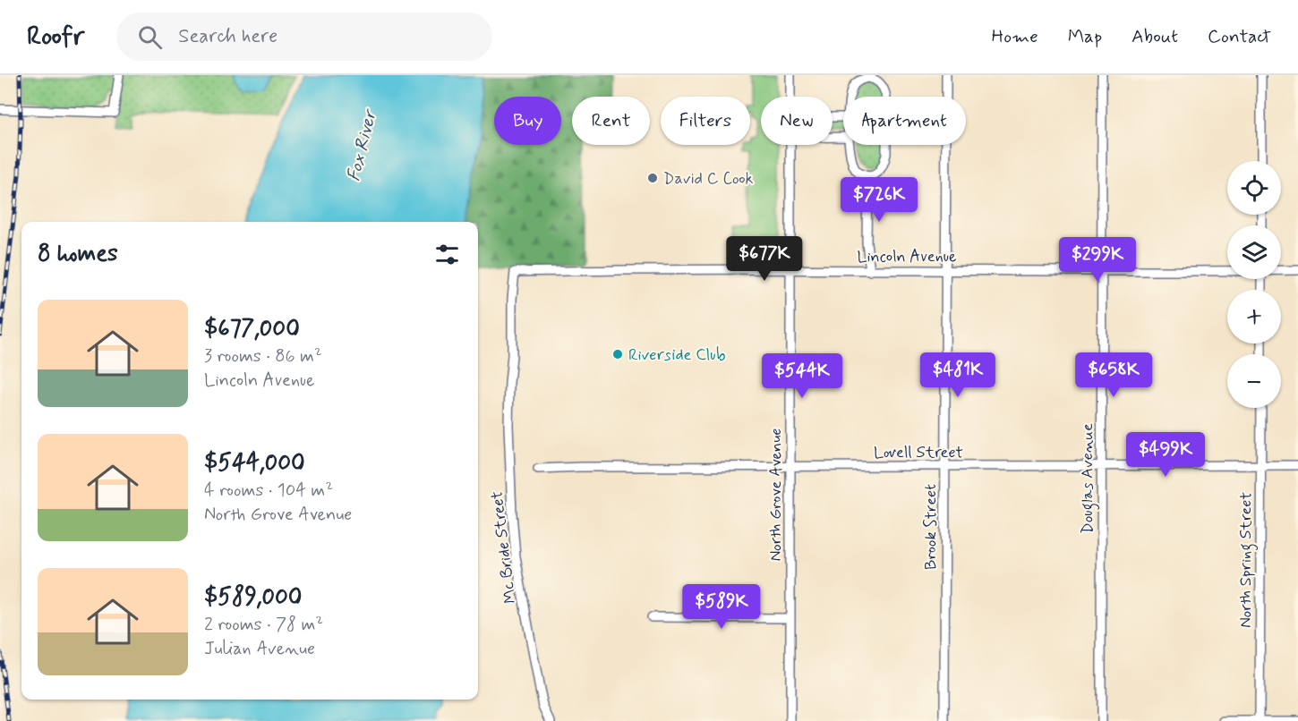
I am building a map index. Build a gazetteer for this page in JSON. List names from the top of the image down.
{
  "streets": {
    "street": [
      "Lincoln Avenue",
      "Lovell Street",
      "Douglas Avenue",
      "North Grove Avenue",
      "Brook Street",
      "Mc Bride Street",
      "North Spring Street"
    ]
  },
  "crossings": [
    ["Lincoln Avenue", "Douglas Avenue"],
    ["Lincoln Avenue", "North Grove Avenue"],
    ["Lincoln Avenue", "Brook Street"],
    ["Lincoln Avenue", "Mc Bride Street"],
    ["Lovell Street", "Douglas Avenue"],
    ["Lovell Street", "North Grove Avenue"],
    ["Lovell Street", "Brook Street"],
    ["Lovell Street", "North Spring Street"]
  ],
  "water": ["Fox River"],
  "places": ["David C Cook", "Riverside Club"],
  "page": {
    "header": "Roofr",
    "search": "Search here",
    "nav": [
      "Home",
      "Map",
      "About",
      "Contact"
    ],
    "chip": [
      "Buy",
      "Rent",
      "Filters",
      "New",
      "Apartment"
    ],
    "map_buttons": ["+", "−"],
    "price": [
      "$726K",
      "$677K",
      "$299K",
      "$481K",
      "$658K",
      "$544K",
      "$499K",
      "$589K"
    ],
    "heading": "8 homes",
    "list": [
      {
        "name": "$677,000",
        "note": "3 rooms · 86 m² · Lincoln Avenue"
      },
      {
        "name": "$544,000",
        "note": "4 rooms · 104 m² · North Grove Avenue"
      },
      {
        "name": "$589,000",
        "note": "2 rooms · 78 m² · Julian Avenue"
      }
    ]
  }
}
